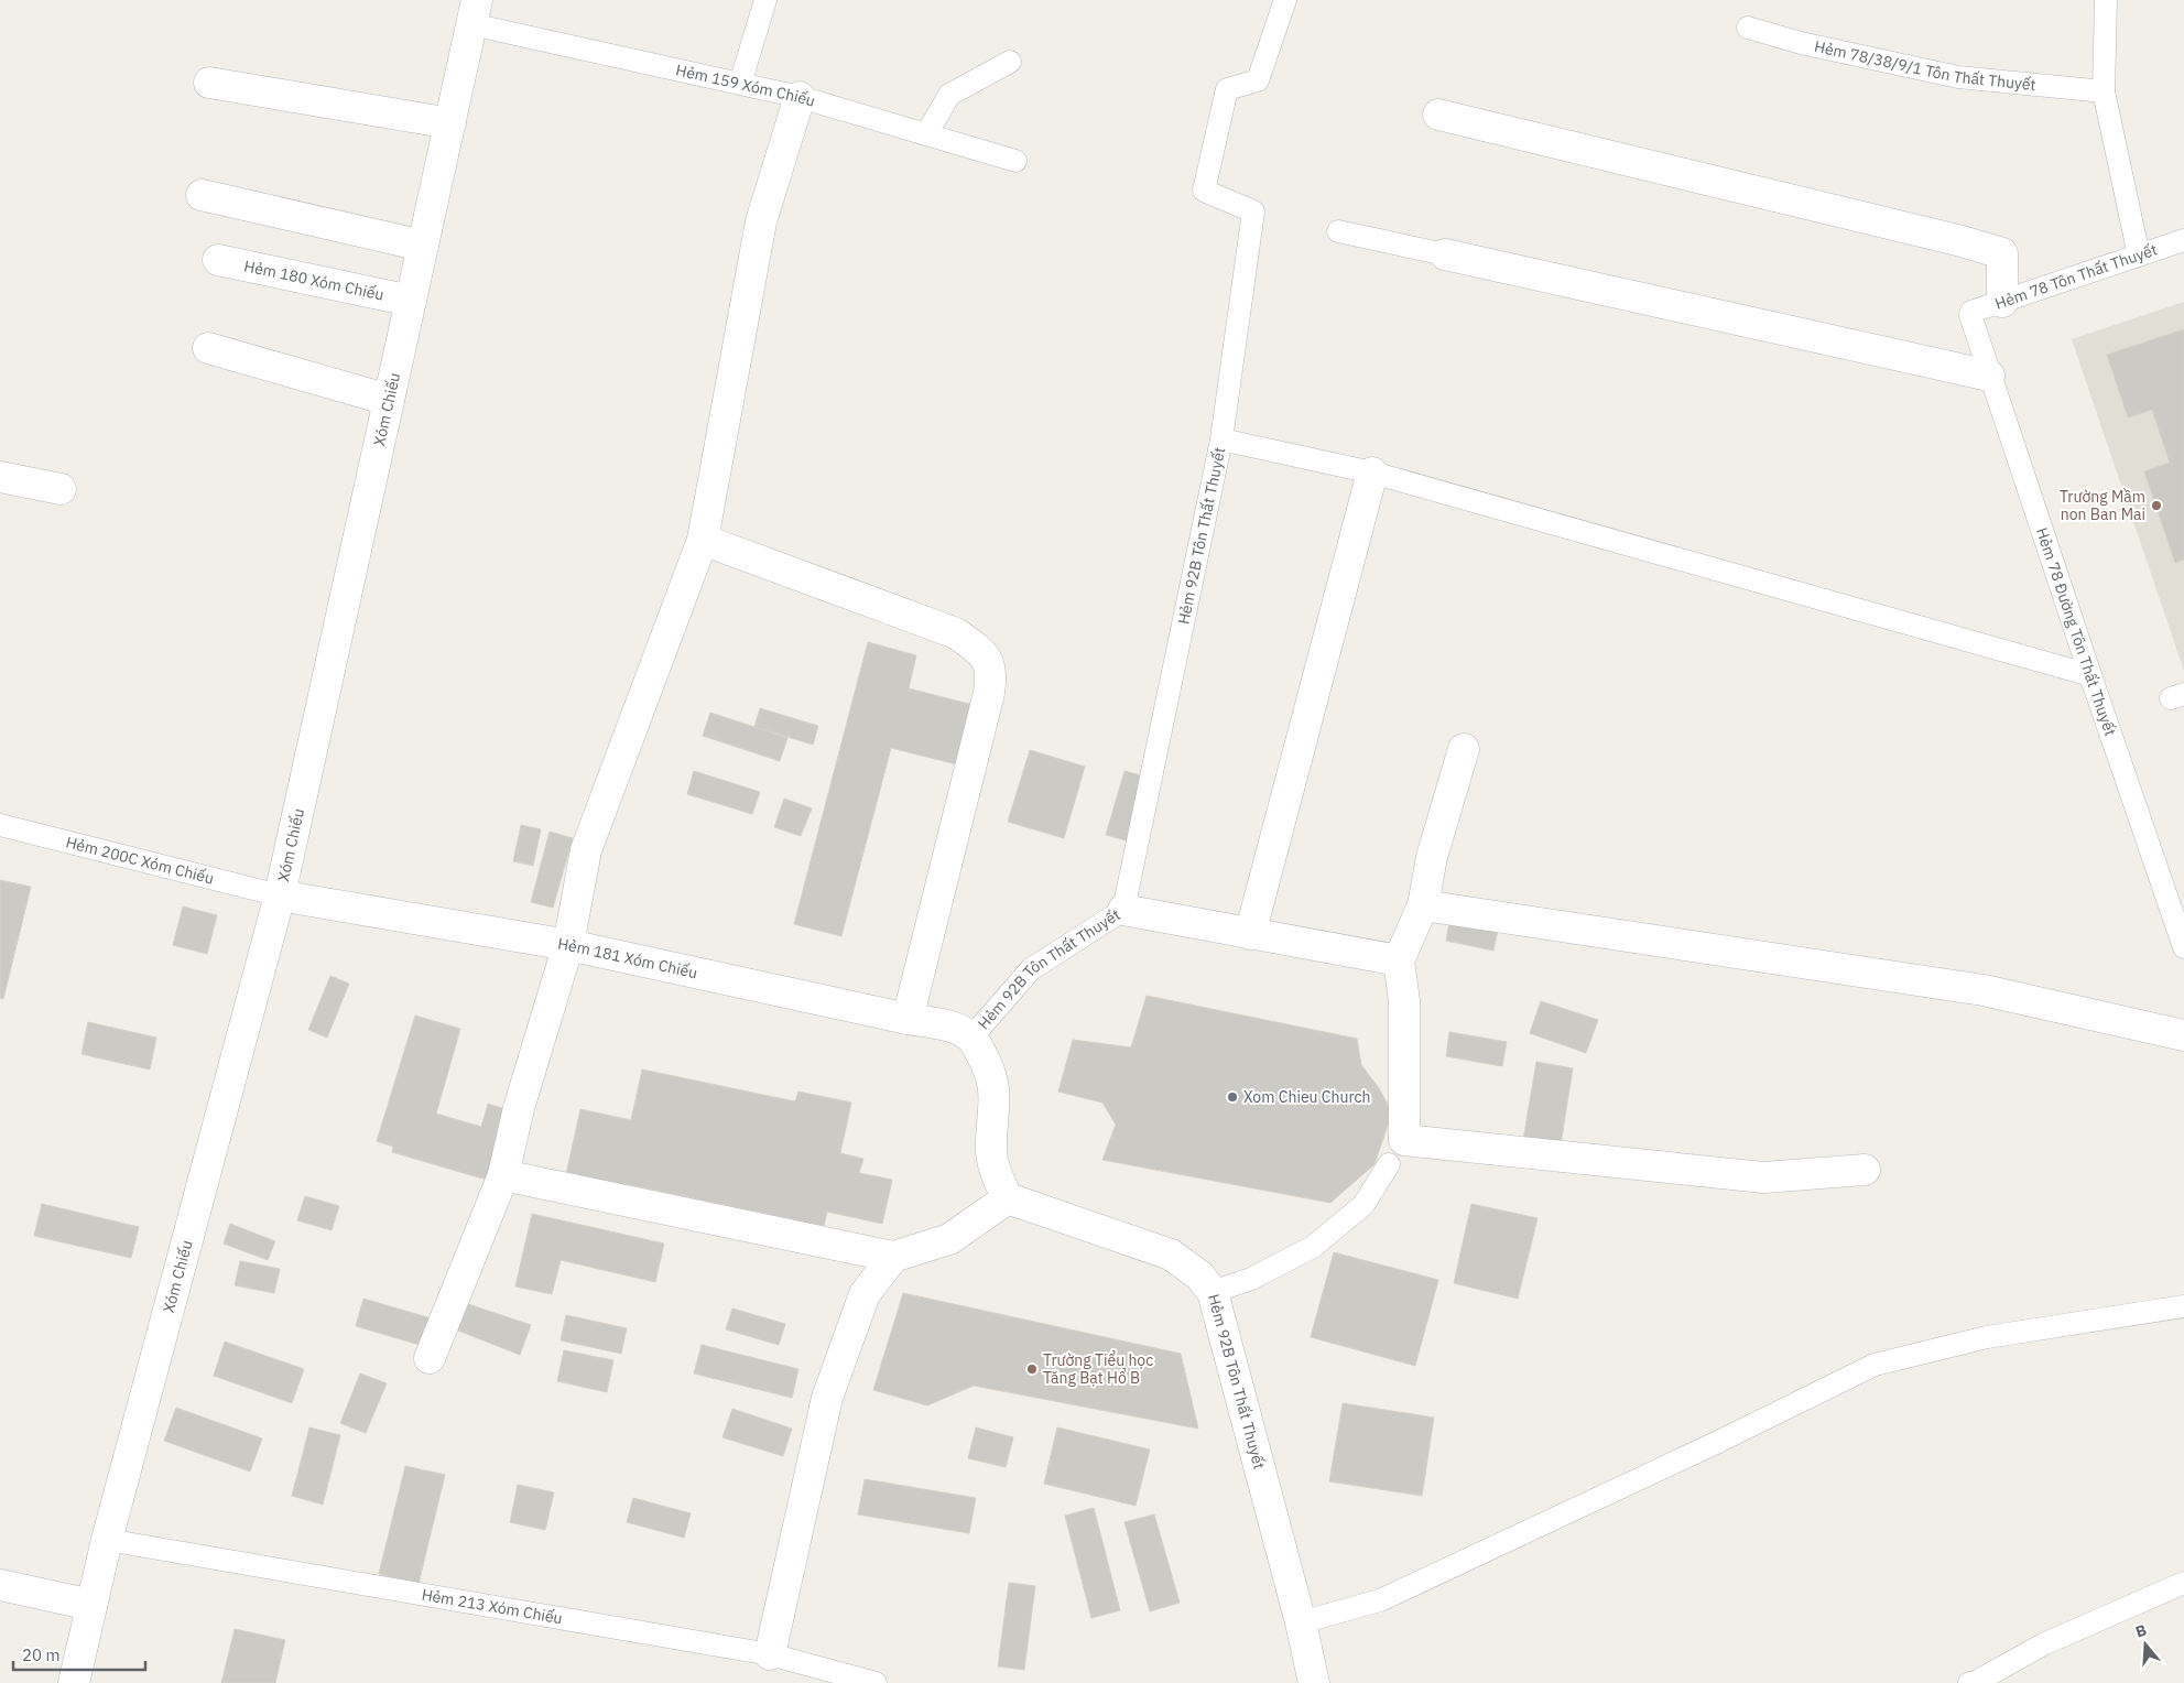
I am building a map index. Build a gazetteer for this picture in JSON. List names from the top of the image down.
{
  "streets": {
    "street": [
      "Hẻm 180 Xóm Chiếu",
      "Xóm Chiếu",
      "Hẻm 92B Tôn Thất Thuyết",
      "Hẻm 181 Xóm Chiếu"
    ],
    "lane": [
      "Hẻm 78/38/9/1 Tôn Thất Thuyết",
      "Hẻm 159 Xóm Chiếu",
      "Hẻm 78 Tôn Thất Thuyết",
      "Hẻm 78 Đường Tôn Thất Thuyết",
      "Hẻm 200C Xóm Chiếu",
      "Hẻm 213 Xóm Chiếu"
    ]
  },
  "crossings": [
    ["Hẻm 159 Xóm Chiếu", "Xóm Chiếu"],
    ["Hẻm 78 Tôn Thất Thuyết", "Hẻm 78 Đường Tôn Thất Thuyết"],
    ["Hẻm 180 Xóm Chiếu", "Xóm Chiếu"],
    ["Xóm Chiếu", "Hẻm 200C Xóm Chiếu"],
    ["Xóm Chiếu", "Hẻm 181 Xóm Chiếu"],
    ["Xóm Chiếu", "Hẻm 213 Xóm Chiếu"],
    ["Hẻm 92B Tôn Thất Thuyết", "Hẻm 181 Xóm Chiếu"],
    ["Hẻm 200C Xóm Chiếu", "Hẻm 181 Xóm Chiếu"]
  ],
  "places": ["Trường Mầm non Ban Mai", "Xom Chieu Church", "Trường Tiểu học Tăng Bạt Hổ B"],
  "scale_bar": "20 m",
  "north": "top"
}
